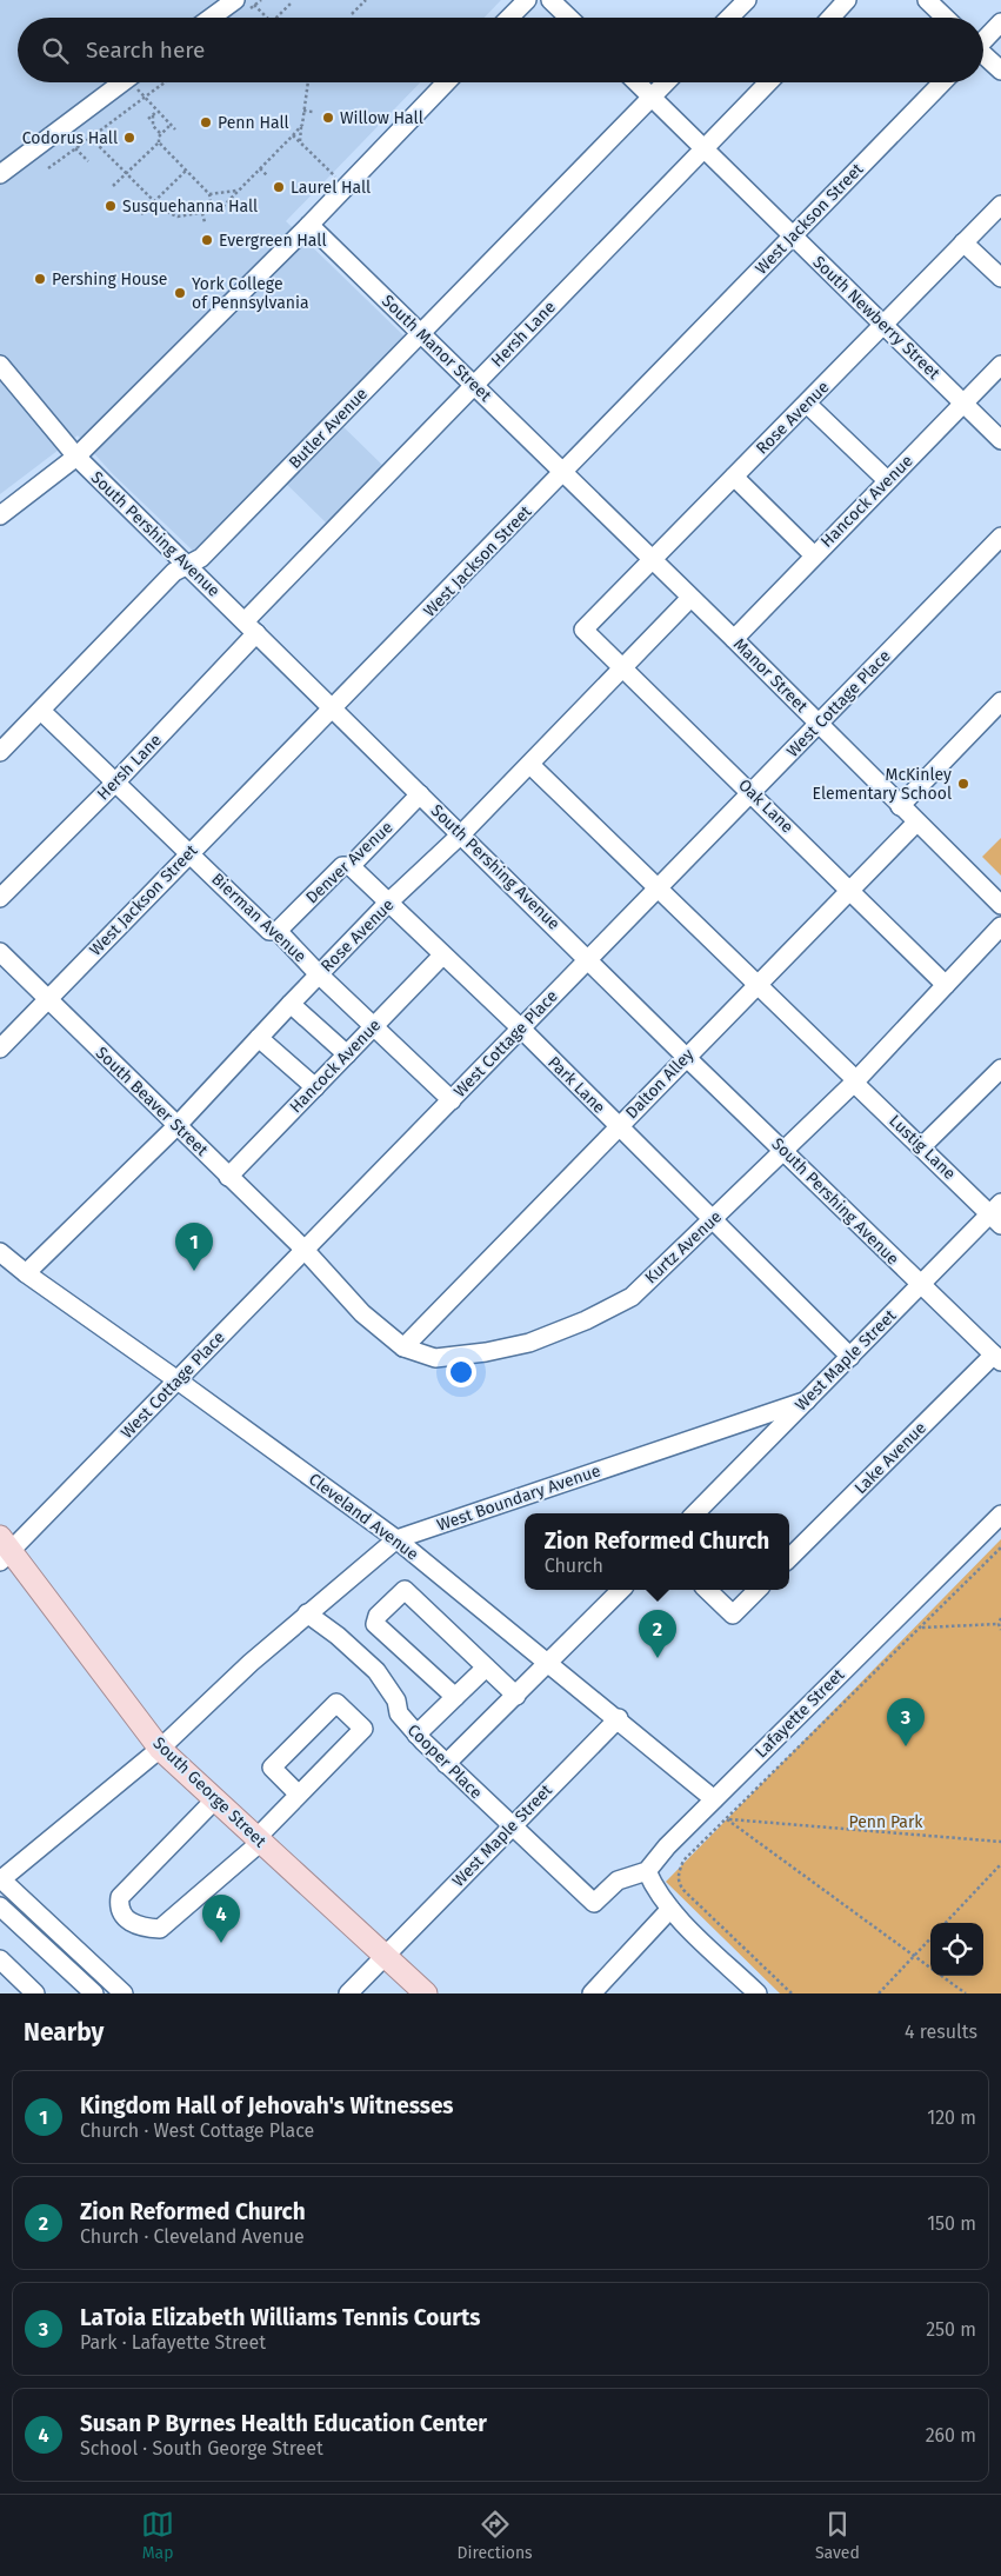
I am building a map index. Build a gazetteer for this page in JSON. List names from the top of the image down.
{
  "streets": {
    "main road": ["South George Street"],
    "street": [
      "West Jackson Street",
      "South Newberry Street",
      "Hersh Lane",
      "South Manor Street",
      "Rose Avenue",
      "Butler Avenue",
      "Hancock Avenue",
      "South Pershing Avenue",
      "Manor Street",
      "West Cottage Place",
      "Oak Lane",
      "Denver Avenue",
      "Bierman Avenue",
      "Dalton Alley",
      "Park Lane",
      "South Beaver Street",
      "Lustig Lane",
      "Kurtz Avenue",
      "West Maple Street",
      "Lake Avenue",
      "West Boundary Avenue",
      "Cleveland Avenue",
      "Lafayette Street",
      "Cooper Place"
    ]
  },
  "crossings": [
    ["West Jackson Street", "South Newberry Street"],
    ["West Jackson Street", "South Manor Street"],
    ["West Jackson Street", "South Pershing Avenue"],
    ["West Jackson Street", "Manor Street"],
    ["West Jackson Street", "Bierman Avenue"],
    ["West Jackson Street", "South Beaver Street"],
    ["South Newberry Street", "Hersh Lane"],
    ["South Newberry Street", "Rose Avenue"],
    ["South Newberry Street", "Butler Avenue"],
    ["South Newberry Street", "Hancock Avenue"],
    ["Hersh Lane", "South Manor Street"],
    ["Hersh Lane", "South Pershing Avenue"],
    ["Hersh Lane", "Bierman Avenue"],
    ["South Manor Street", "Butler Avenue"],
    ["South Manor Street", "Manor Street"],
    ["Rose Avenue", "South Pershing Avenue"],
    ["Rose Avenue", "Manor Street"],
    ["Rose Avenue", "Oak Lane"],
    ["Rose Avenue", "Bierman Avenue"],
    ["Rose Avenue", "Park Lane"],
    ["Rose Avenue", "South Beaver Street"],
    ["Rose Avenue", "Lustig Lane"],
    ["Rose Avenue", "Cleveland Avenue"],
    ["Butler Avenue", "South Pershing Avenue"],
    ["Butler Avenue", "Bierman Avenue"],
    ["Hancock Avenue", "Manor Street"],
    ["Hancock Avenue", "Bierman Avenue"],
    ["Hancock Avenue", "Park Lane"],
    ["Hancock Avenue", "South Beaver Street"],
    ["South Pershing Avenue", "West Cottage Place"],
    ["South Pershing Avenue", "Denver Avenue"],
    ["South Pershing Avenue", "Dalton Alley"],
    ["South Pershing Avenue", "Kurtz Avenue"],
    ["South Pershing Avenue", "West Maple Street"],
    ["South Pershing Avenue", "Lake Avenue"],
    ["Manor Street", "West Cottage Place"],
    ["Manor Street", "Dalton Alley"],
    ["West Cottage Place", "Oak Lane"],
    ["West Cottage Place", "Bierman Avenue"],
    ["West Cottage Place", "Park Lane"],
    ["West Cottage Place", "South Beaver Street"],
    ["West Cottage Place", "Lustig Lane"],
    ["West Cottage Place", "Kurtz Avenue"],
    ["West Cottage Place", "Cleveland Avenue"],
    ["West Cottage Place", "South George Street"],
    ["Oak Lane", "Dalton Alley"],
    ["Oak Lane", "Kurtz Avenue"],
    ["Denver Avenue", "Bierman Avenue"],
    ["Denver Avenue", "Park Lane"],
    ["Dalton Alley", "Park Lane"],
    ["Dalton Alley", "Lustig Lane"],
    ["Dalton Alley", "Kurtz Avenue"],
    ["Park Lane", "Kurtz Avenue"],
    ["Park Lane", "West Maple Street"],
    ["South Beaver Street", "Kurtz Avenue"],
    ["Lustig Lane", "Kurtz Avenue"],
    ["Lustig Lane", "West Maple Street"],
    ["West Maple Street", "West Boundary Avenue"],
    ["West Maple Street", "Cleveland Avenue"],
    ["West Maple Street", "Cooper Place"],
    ["West Maple Street", "South George Street"],
    ["West Boundary Avenue", "Cleveland Avenue"],
    ["West Boundary Avenue", "Cooper Place"],
    ["West Boundary Avenue", "South George Street"],
    ["Cleveland Avenue", "Lafayette Street"],
    ["Lafayette Street", "Cooper Place"]
  ],
  "parks": ["Penn Park"],
  "places": [
    "Willow Hall",
    "Penn Hall",
    "Codorus Hall",
    "Laurel Hall",
    "Susquehanna Hall",
    "Evergreen Hall",
    "Pershing House",
    "York College of Pennsylvania",
    "McKinley Elementary School"
  ],
  "page": {
    "search": "Search here",
    "pins": [
      "1",
      "2",
      "3",
      "4"
    ],
    "popup": ["Zion Reformed Church", "Church"],
    "heading": ["Nearby", "4 results"],
    "list": [
      {
        "mark": "1",
        "name": "Kingdom Hall of Jehovah's Witnesses",
        "note": "Church · West Cottage Place",
        "value": "120 m"
      },
      {
        "mark": "2",
        "name": "Zion Reformed Church",
        "note": "Church · Cleveland Avenue",
        "value": "150 m"
      },
      {
        "mark": "3",
        "name": "LaToia Elizabeth Williams Tennis Courts",
        "note": "Park · Lafayette Street",
        "value": "250 m"
      },
      {
        "mark": "4",
        "name": "Susan P Byrnes Health Education Center",
        "note": "School · South George Street",
        "value": "260 m"
      }
    ],
    "nav": ["Map", "Directions", "Saved"]
  }
}
